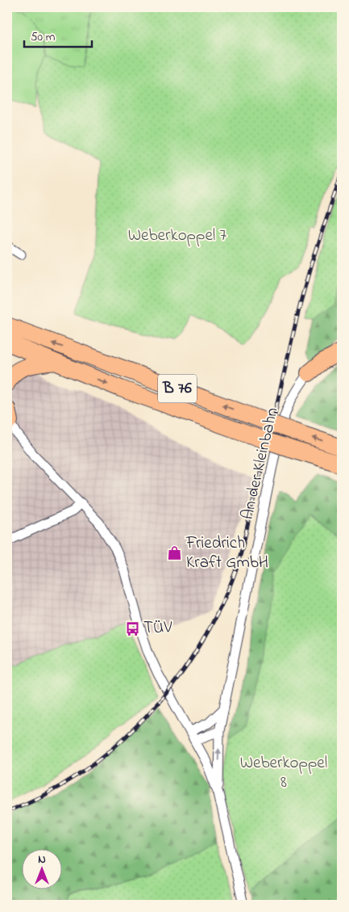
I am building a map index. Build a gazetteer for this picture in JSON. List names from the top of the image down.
{
  "streets": {
    "highway": ["B 76"],
    "street": ["An der Kleinbahn"]
  },
  "parks": ["Weberkoppel 7", "Weberkoppel 8"],
  "places": {
    "shop": ["Friedrich Kraft GmbH"],
    "bus stop": ["TÜV"]
  },
  "scale_bar": "50 m",
  "north": "top"
}
